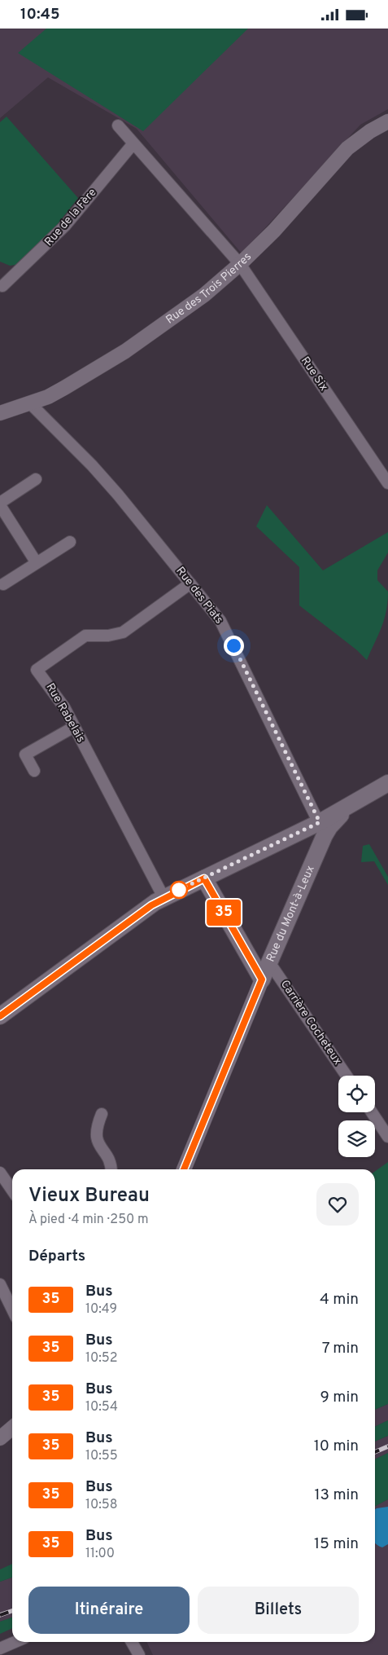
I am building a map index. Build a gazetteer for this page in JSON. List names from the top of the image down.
{
  "streets": {
    "main road": ["Rue du Mont-à-Leux"],
    "street": [
      "Rue de la Fère",
      "Rue des Trois Pierres",
      "Rue Six",
      "Rue des Piats",
      "Rue Rabelais",
      "Carrière Cocheteux"
    ]
  },
  "crossings": [
    ["Rue des Trois Pierres", "Rue Six"],
    ["Rue des Trois Pierres", "Rue des Piats"],
    ["Rue des Piats", "Rue Rabelais"],
    ["Rue des Piats", "Rue du Mont-à-Leux"],
    ["Rue du Mont-à-Leux", "Carrière Cocheteux"]
  ],
  "lines": ["bus line 35"],
  "page": {
    "status": "10:45",
    "on_map": "35",
    "heading": [
      ["Vieux Bureau", "À pied · 4 min · 250 m"],
      "Départs"
    ],
    "list": [
      {
        "mark": "35",
        "name": "Bus",
        "note": "10:49",
        "value": "4 min"
      },
      {
        "mark": "35",
        "name": "Bus",
        "note": "10:52",
        "value": "7 min"
      },
      {
        "mark": "35",
        "name": "Bus",
        "note": "10:54",
        "value": "9 min"
      },
      {
        "mark": "35",
        "name": "Bus",
        "note": "10:55",
        "value": "10 min"
      },
      {
        "mark": "35",
        "name": "Bus",
        "note": "10:58",
        "value": "13 min"
      },
      {
        "mark": "35",
        "name": "Bus",
        "note": "11:00",
        "value": "15 min"
      }
    ],
    "buttons": ["Itinéraire", "Billets"]
  }
}
